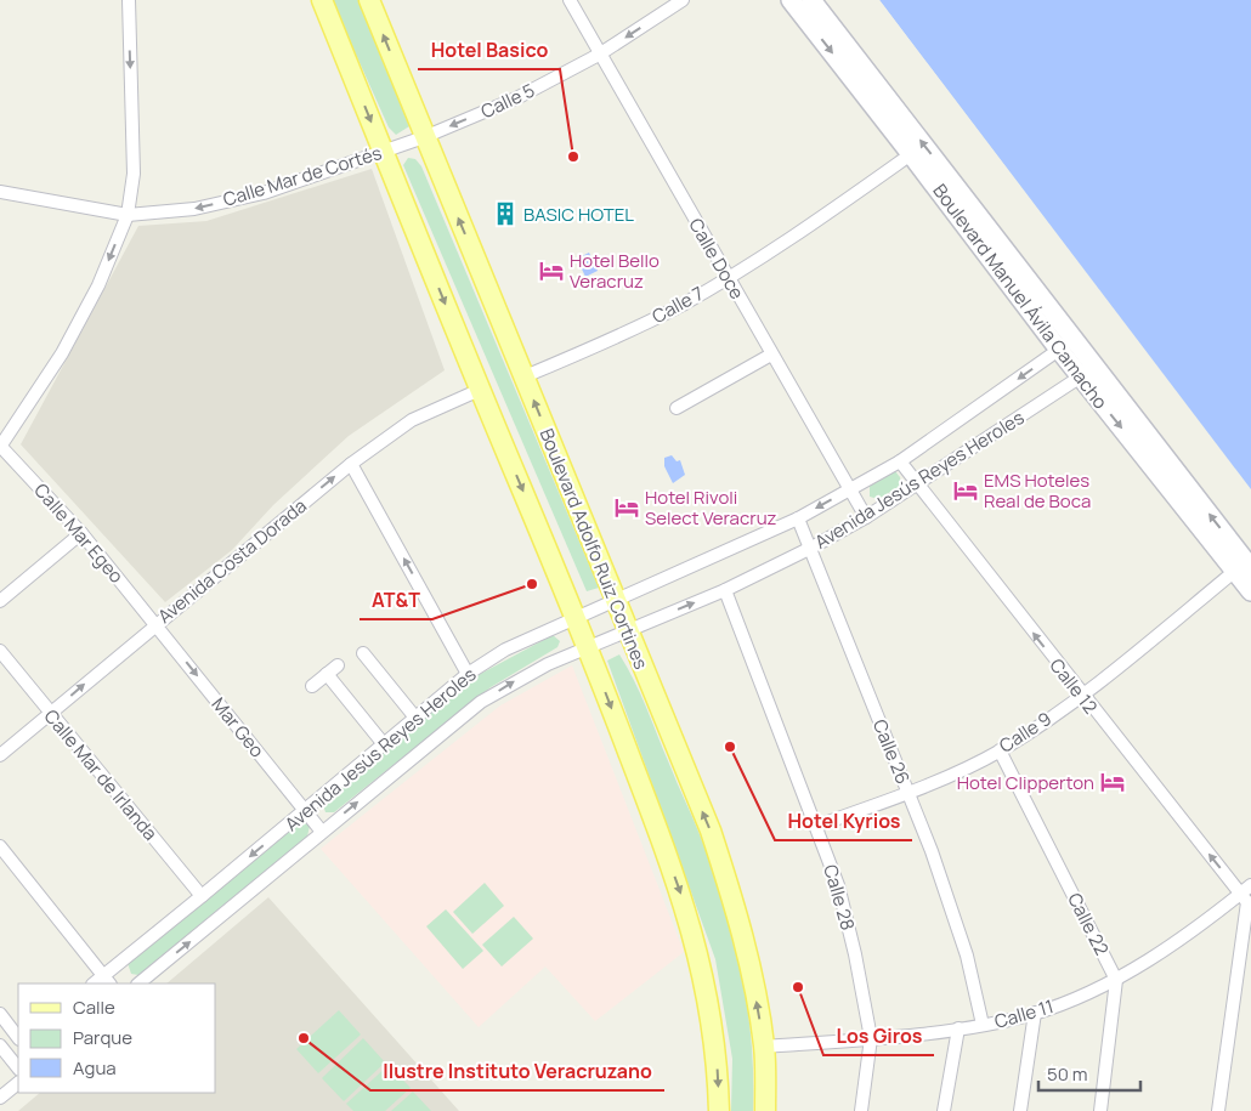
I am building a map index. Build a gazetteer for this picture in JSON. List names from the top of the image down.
{
  "streets": {
    "main road": ["Boulevard Manuel Ávila Camacho", "Boulevard Adolfo Ruiz Cortines"],
    "street": [
      "Calle 5",
      "Calle Mar de Cortés",
      "Calle Doce",
      "Calle 7",
      "Avenida Jesús Reyes Heroles",
      "Calle Mar Egeo",
      "Avenida Costa Dorada",
      "Calle 12",
      "Mar Geo",
      "Calle 9",
      "Calle 26",
      "Calle Mar de Irlanda",
      "Calle 28",
      "Calle 22",
      "Calle 11"
    ]
  },
  "crossings": [
    ["Calle 5", "Calle Mar de Cortés"],
    ["Calle 5", "Calle Doce"],
    ["Calle 5", "Boulevard Adolfo Ruiz Cortines"],
    ["Calle Mar de Cortés", "Boulevard Adolfo Ruiz Cortines"],
    ["Calle Doce", "Calle 7"],
    ["Calle Doce", "Avenida Jesús Reyes Heroles"],
    ["Boulevard Manuel Ávila Camacho", "Calle 7"],
    ["Boulevard Manuel Ávila Camacho", "Avenida Jesús Reyes Heroles"],
    ["Boulevard Manuel Ávila Camacho", "Calle 9"],
    ["Calle 7", "Boulevard Adolfo Ruiz Cortines"],
    ["Avenida Jesús Reyes Heroles", "Boulevard Adolfo Ruiz Cortines"],
    ["Avenida Jesús Reyes Heroles", "Calle 12"],
    ["Avenida Jesús Reyes Heroles", "Mar Geo"],
    ["Avenida Jesús Reyes Heroles", "Calle 26"],
    ["Avenida Jesús Reyes Heroles", "Calle Mar de Irlanda"],
    ["Avenida Jesús Reyes Heroles", "Calle 28"],
    ["Calle Mar Egeo", "Avenida Costa Dorada"],
    ["Calle Mar Egeo", "Mar Geo"],
    ["Boulevard Adolfo Ruiz Cortines", "Calle 11"],
    ["Avenida Costa Dorada", "Mar Geo"],
    ["Avenida Costa Dorada", "Calle Mar de Irlanda"],
    ["Calle 12", "Calle 9"],
    ["Calle 12", "Calle 11"],
    ["Calle 9", "Calle 26"],
    ["Calle 9", "Calle 28"],
    ["Calle 9", "Calle 22"],
    ["Calle 26", "Calle 11"],
    ["Calle 28", "Calle 11"],
    ["Calle 22", "Calle 11"]
  ],
  "one_way": [
    "Calle 5",
    "Calle Mar de Cortés",
    "Avenida Costa Dorada",
    "Calle 12",
    "Mar Geo"
  ],
  "places": {
    "other": [
      "Hotel Basico",
      "AT&T",
      "Hotel Kyrios",
      "Los Giros",
      "Ilustre Instituto Veracruzano"
    ],
    "building": ["BASIC HOTEL"],
    "hotel": [
      "Hotel Bello Veracruz",
      "EMS Hoteles Real de Boca",
      "Hotel Rivoli Select Veracruz",
      "Hotel Clipperton"
    ]
  },
  "legend": ["Calle", "Parque", "Agua"],
  "scale_bar": "50 m"
}
